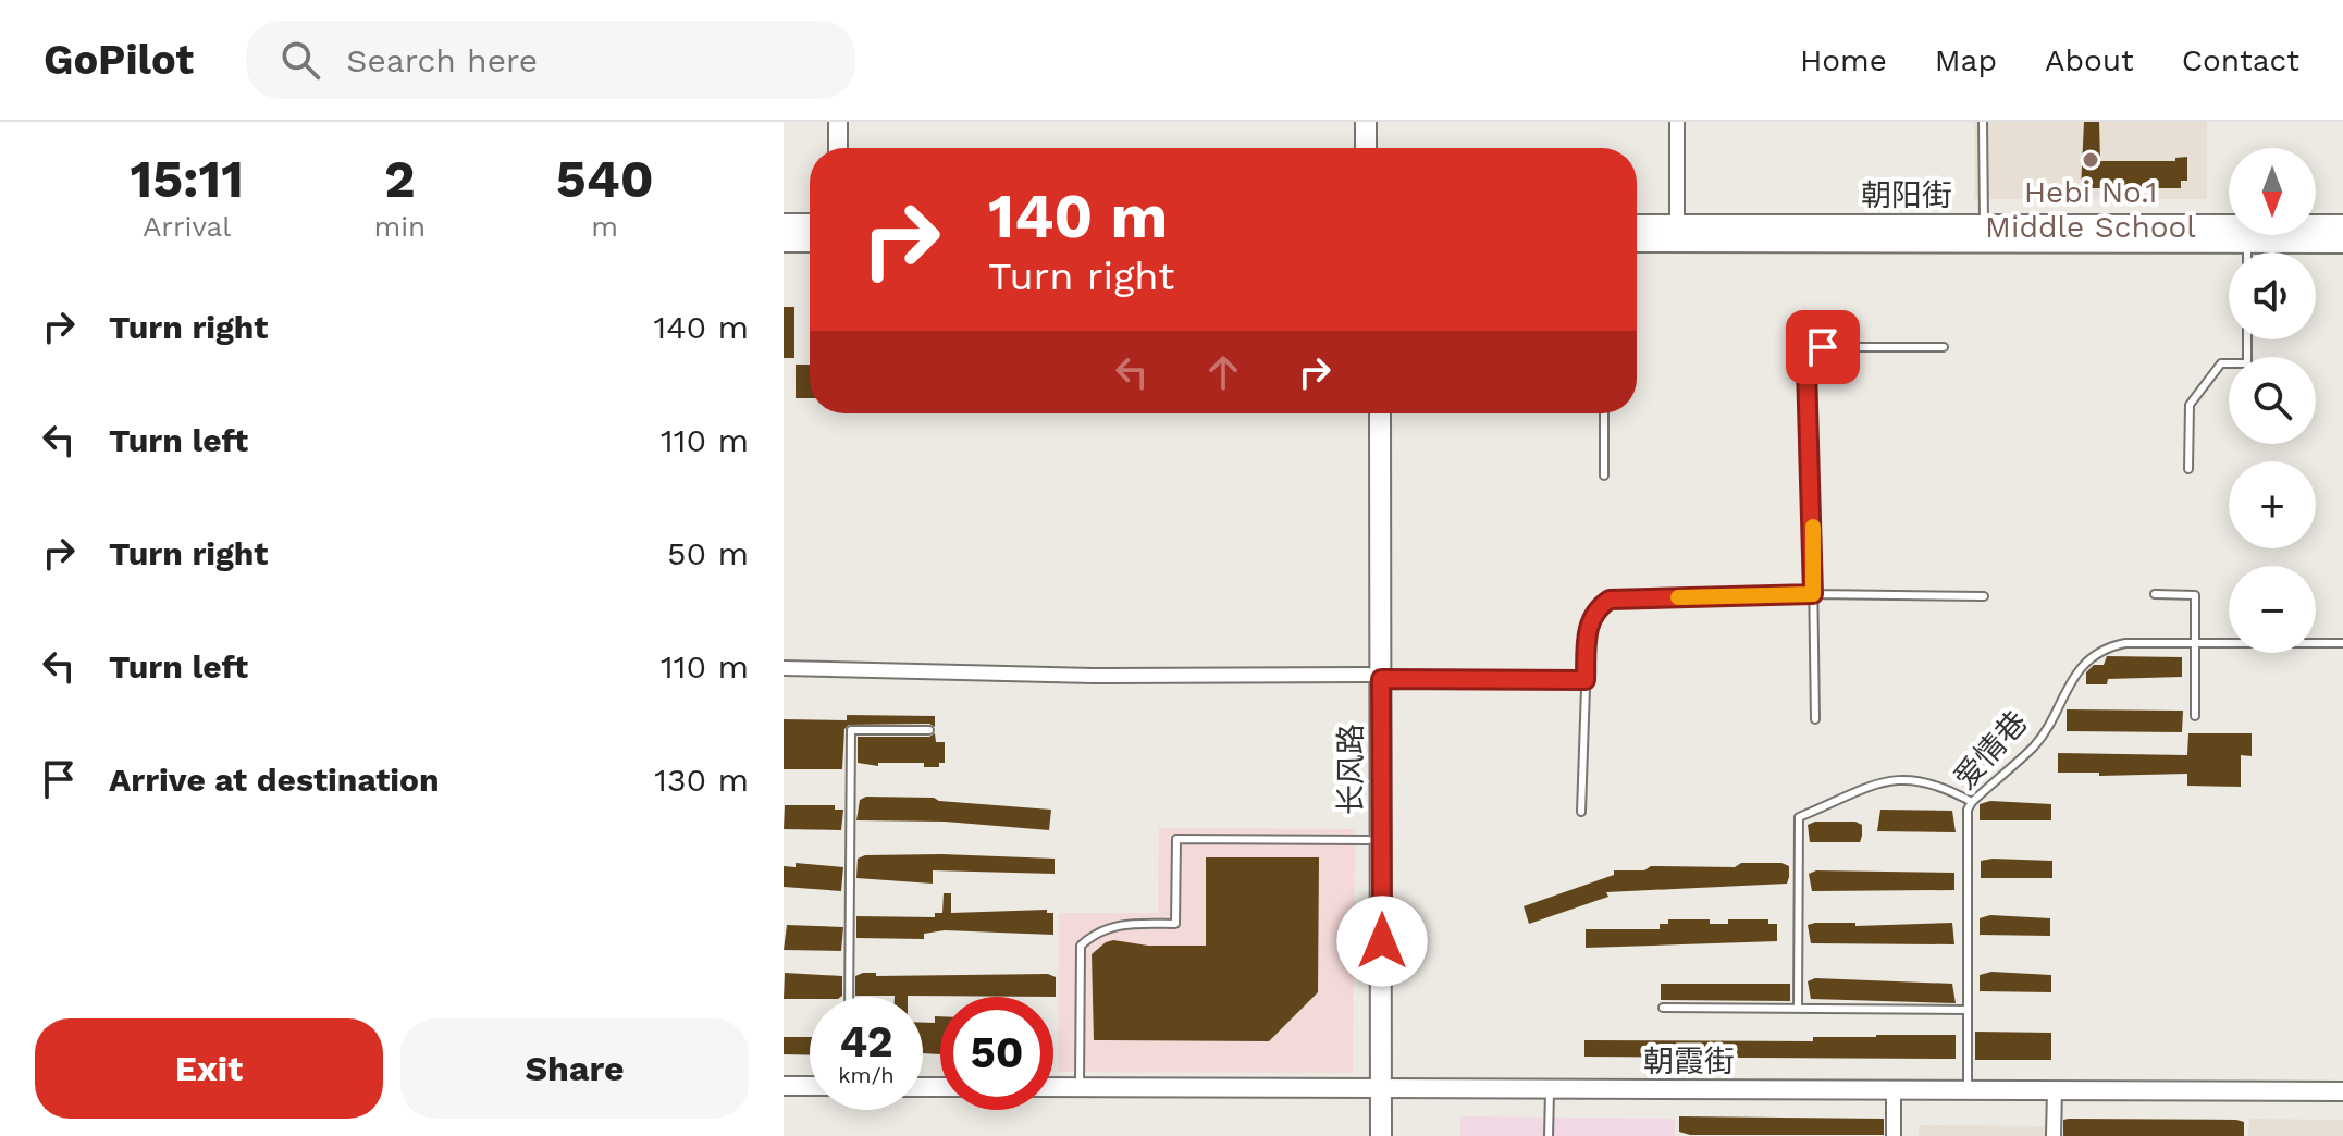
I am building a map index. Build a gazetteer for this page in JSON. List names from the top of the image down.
{
  "streets": {
    "main road": ["朝阳街", "长风路"],
    "street": ["朝霞街"],
    "lane": ["爱情巷"]
  },
  "crossings": [
    ["爱情巷", "朝霞街"],
    ["长风路", "朝霞街"]
  ],
  "places": ["Hebi No.1 Middle School"],
  "north": "bottom",
  "page": {
    "header": "GoPilot",
    "search": "Search here",
    "nav": [
      "Home",
      "Map",
      "About",
      "Contact"
    ],
    "eta": [
      "15:11",
      "Arrival",
      "2",
      "min",
      "540",
      "m"
    ],
    "map_buttons": ["+", "−"],
    "turn": ["140 m", "Turn right"],
    "list": [
      {
        "name": "Turn right",
        "value": "140 m"
      },
      {
        "name": "Turn left",
        "value": "110 m"
      },
      {
        "name": "Turn right",
        "value": "50 m"
      },
      {
        "name": "Turn left",
        "value": "110 m"
      },
      {
        "name": "Arrive at destination",
        "value": "130 m"
      }
    ],
    "speed": "42 km/h",
    "limit": "50",
    "buttons": ["Exit", "Share"]
  }
}
